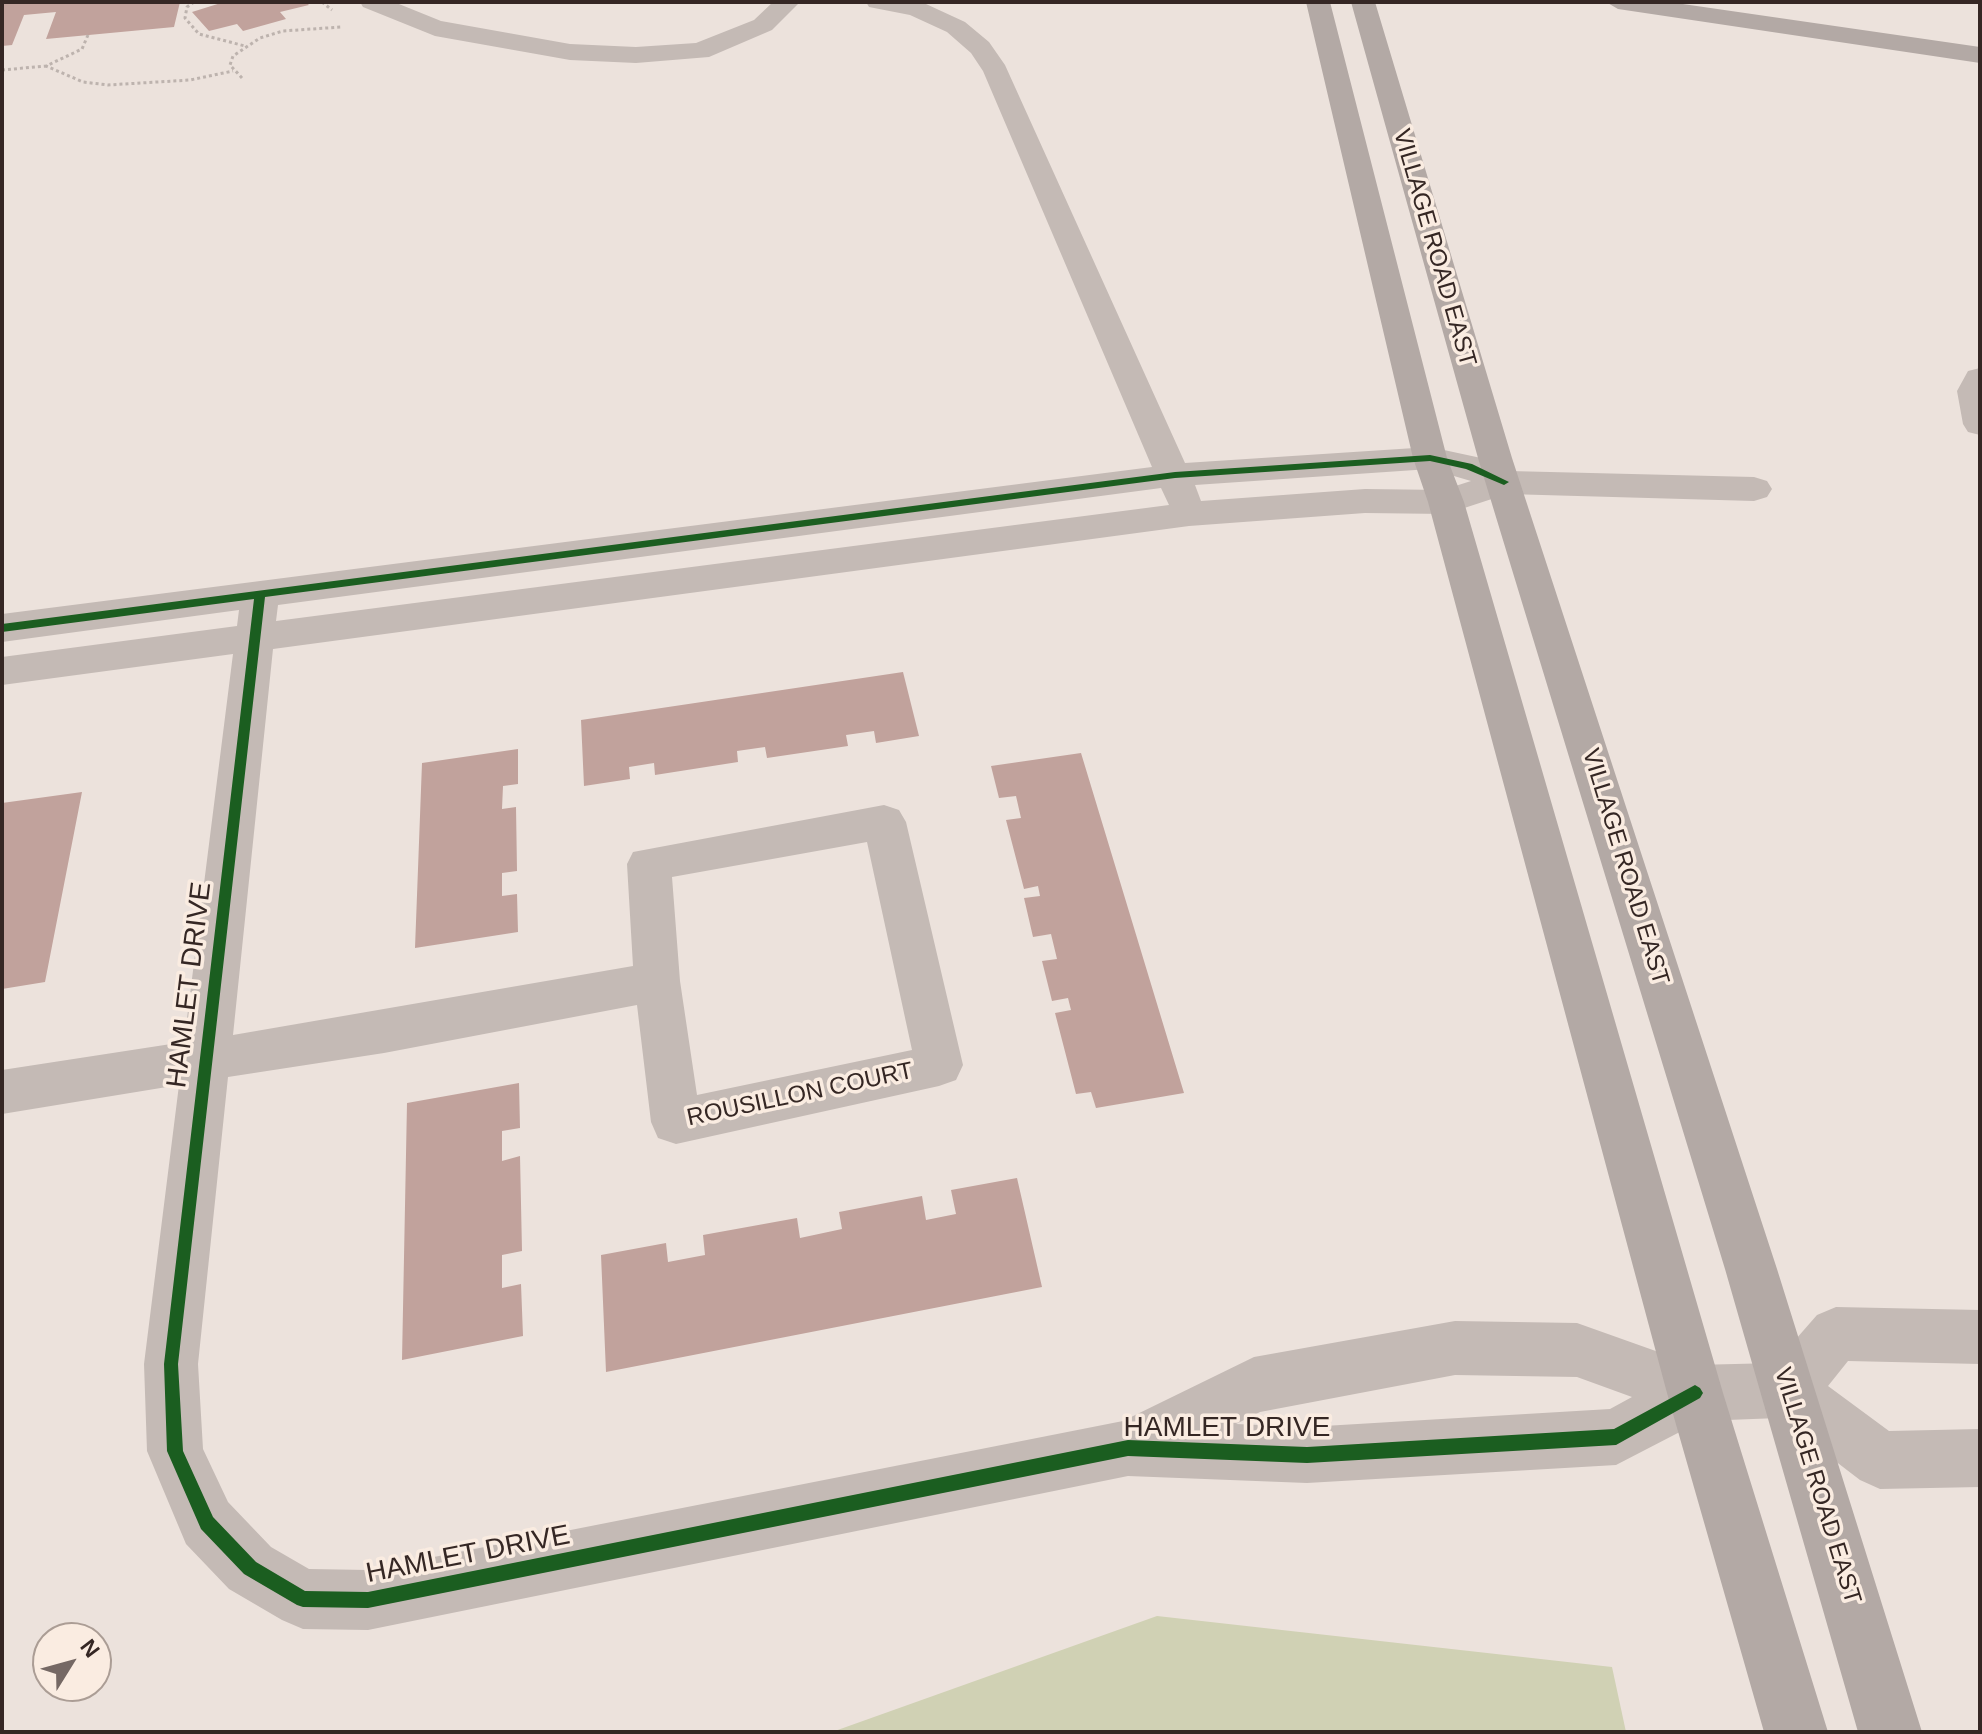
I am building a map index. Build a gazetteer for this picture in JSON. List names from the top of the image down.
{
  "streets": {
    "main road": ["VILLAGE ROAD EAST"],
    "street": ["HAMLET DRIVE", "ROUSILLON COURT"]
  },
  "north": "top right"
}
